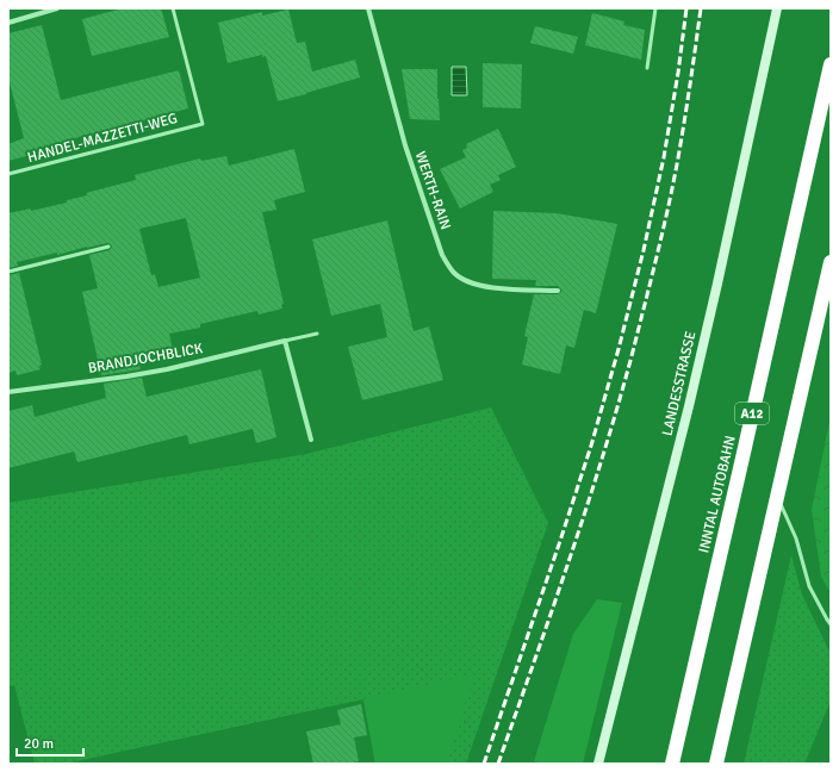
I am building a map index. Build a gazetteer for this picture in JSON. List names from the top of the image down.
{
  "streets": {
    "highway": ["A12", "INNTAL AUTOBAHN"],
    "main road": ["LANDESSTRASSE"],
    "street": ["WERTH-RAIN", "BRANDJOCHBLICK"],
    "lane": ["HANDEL-MAZZETTI-WEG"]
  },
  "scale_bar": "20 m"
}
